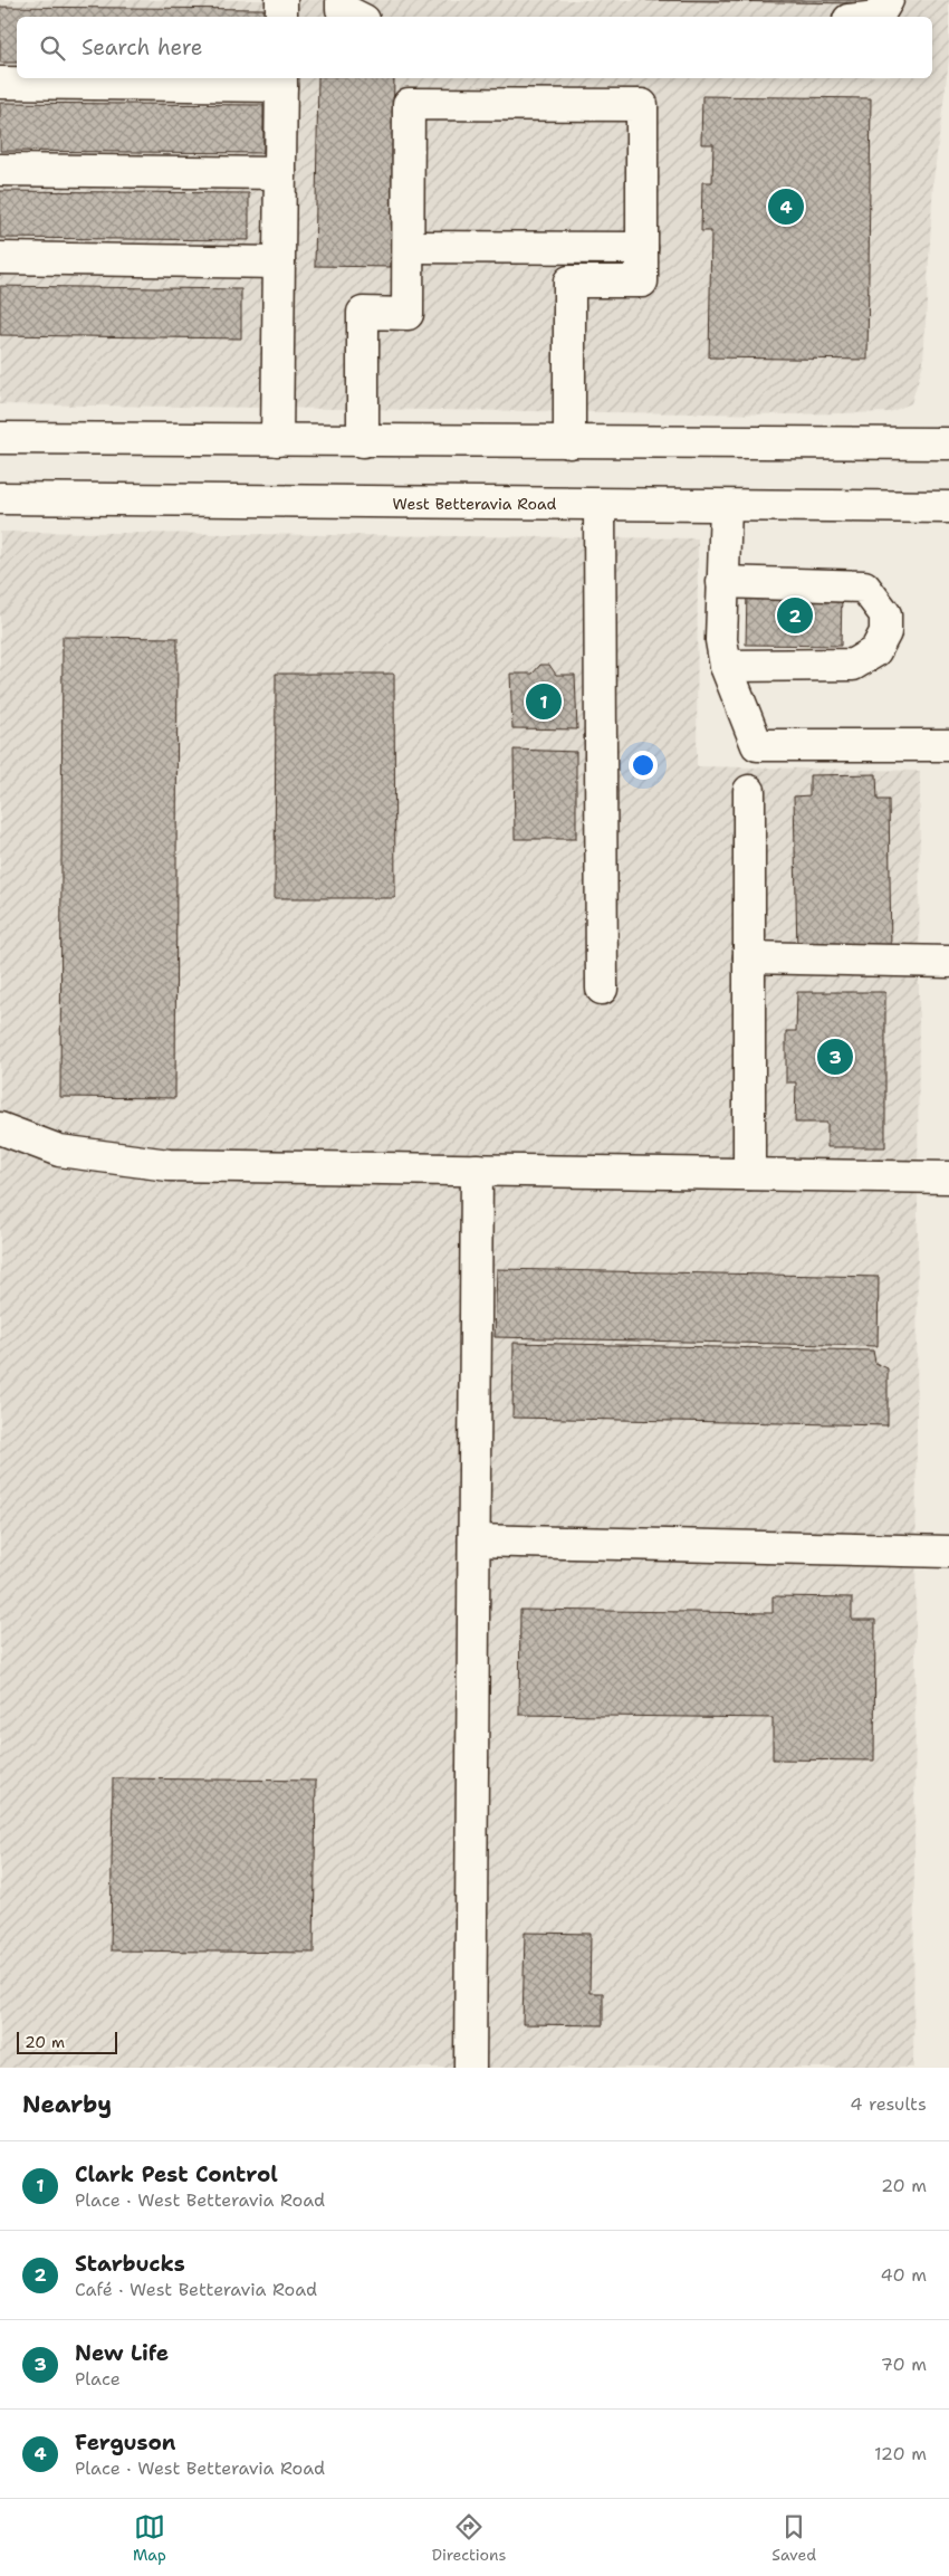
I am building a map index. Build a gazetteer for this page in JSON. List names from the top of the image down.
{
  "streets": {
    "street": ["West Betteravia Road"]
  },
  "scale_bar": "20 m",
  "page": {
    "search": "Search here",
    "pins": [
      "4",
      "2",
      "1",
      "3"
    ],
    "scale": "20 m",
    "heading": ["Nearby", "4 results"],
    "list": [
      {
        "mark": "1",
        "name": "Clark Pest Control",
        "note": "Place · West Betteravia Road",
        "value": "20 m"
      },
      {
        "mark": "2",
        "name": "Starbucks",
        "note": "Café · West Betteravia Road",
        "value": "40 m"
      },
      {
        "mark": "3",
        "name": "New Life",
        "note": "Place",
        "value": "70 m"
      },
      {
        "mark": "4",
        "name": "Ferguson",
        "note": "Place · West Betteravia Road",
        "value": "120 m"
      }
    ],
    "nav": ["Map", "Directions", "Saved"]
  }
}
